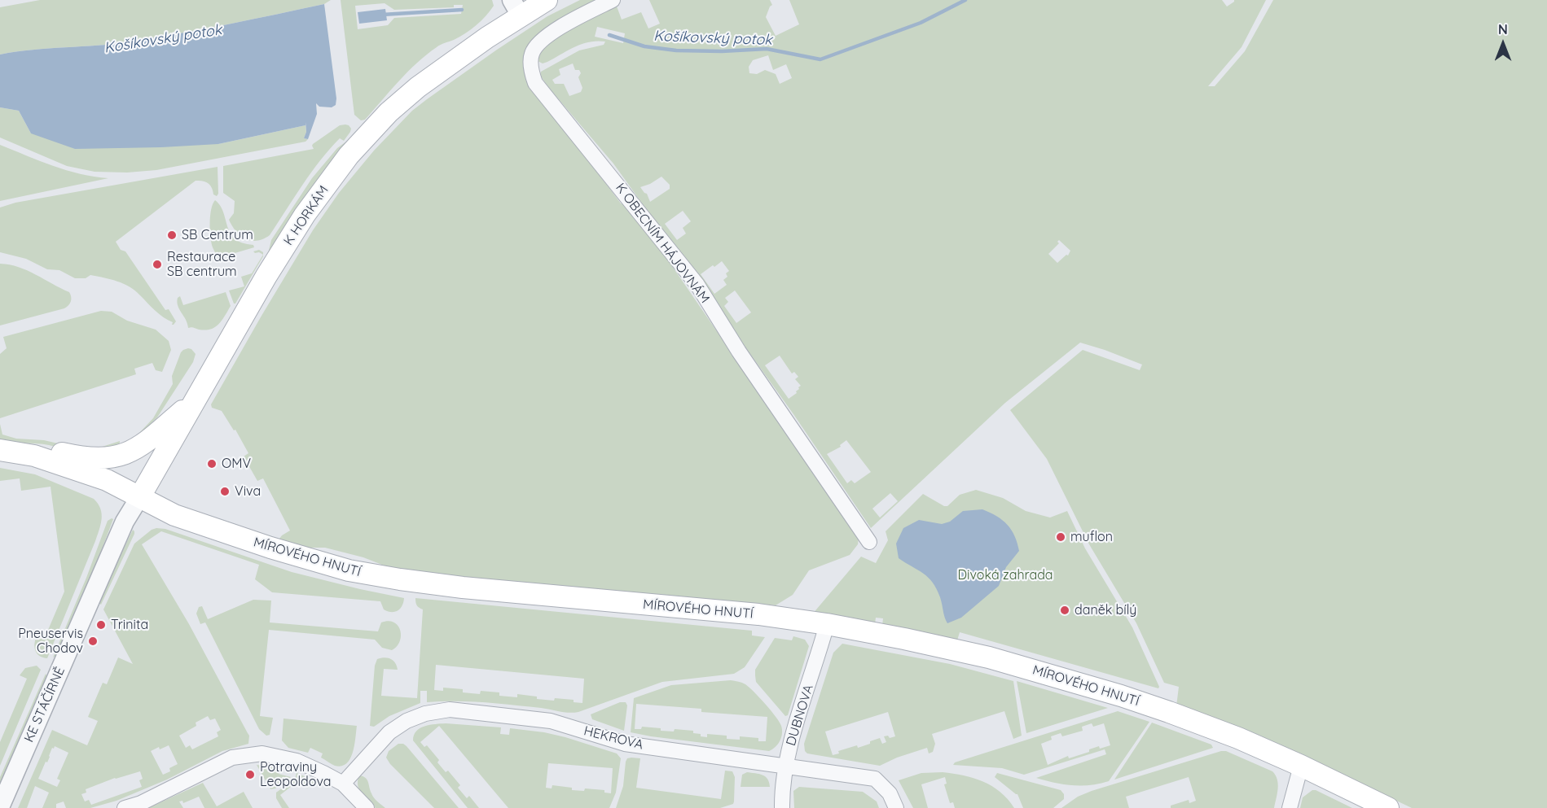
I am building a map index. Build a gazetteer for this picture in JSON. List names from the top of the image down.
{
  "streets": {
    "main road": ["K HORKÁM", "MÍROVÉHO HNUTÍ"],
    "street": [
      "K OBECNÍM HÁJOVNÁM",
      "KE STÁČÍRNĚ",
      "DUBNOVA",
      "HEKROVA"
    ]
  },
  "crossings": [
    ["K HORKÁM", "MÍROVÉHO HNUTÍ"],
    ["K HORKÁM", "KE STÁČÍRNĚ"],
    ["MÍROVÉHO HNUTÍ", "KE STÁČÍRNĚ"],
    ["MÍROVÉHO HNUTÍ", "DUBNOVA"],
    ["DUBNOVA", "HEKROVA"]
  ],
  "water": ["Košíkovský potok"],
  "parks": ["Divoká zahrada"],
  "places": [
    "SB Centrum",
    "Restaurace SB centrum",
    "OMV",
    "Viva",
    "muflon",
    "daněk bílý",
    "Trinita",
    "Pneuservis Chodov",
    "Potraviny Leopoldova"
  ],
  "north": "top"
}
